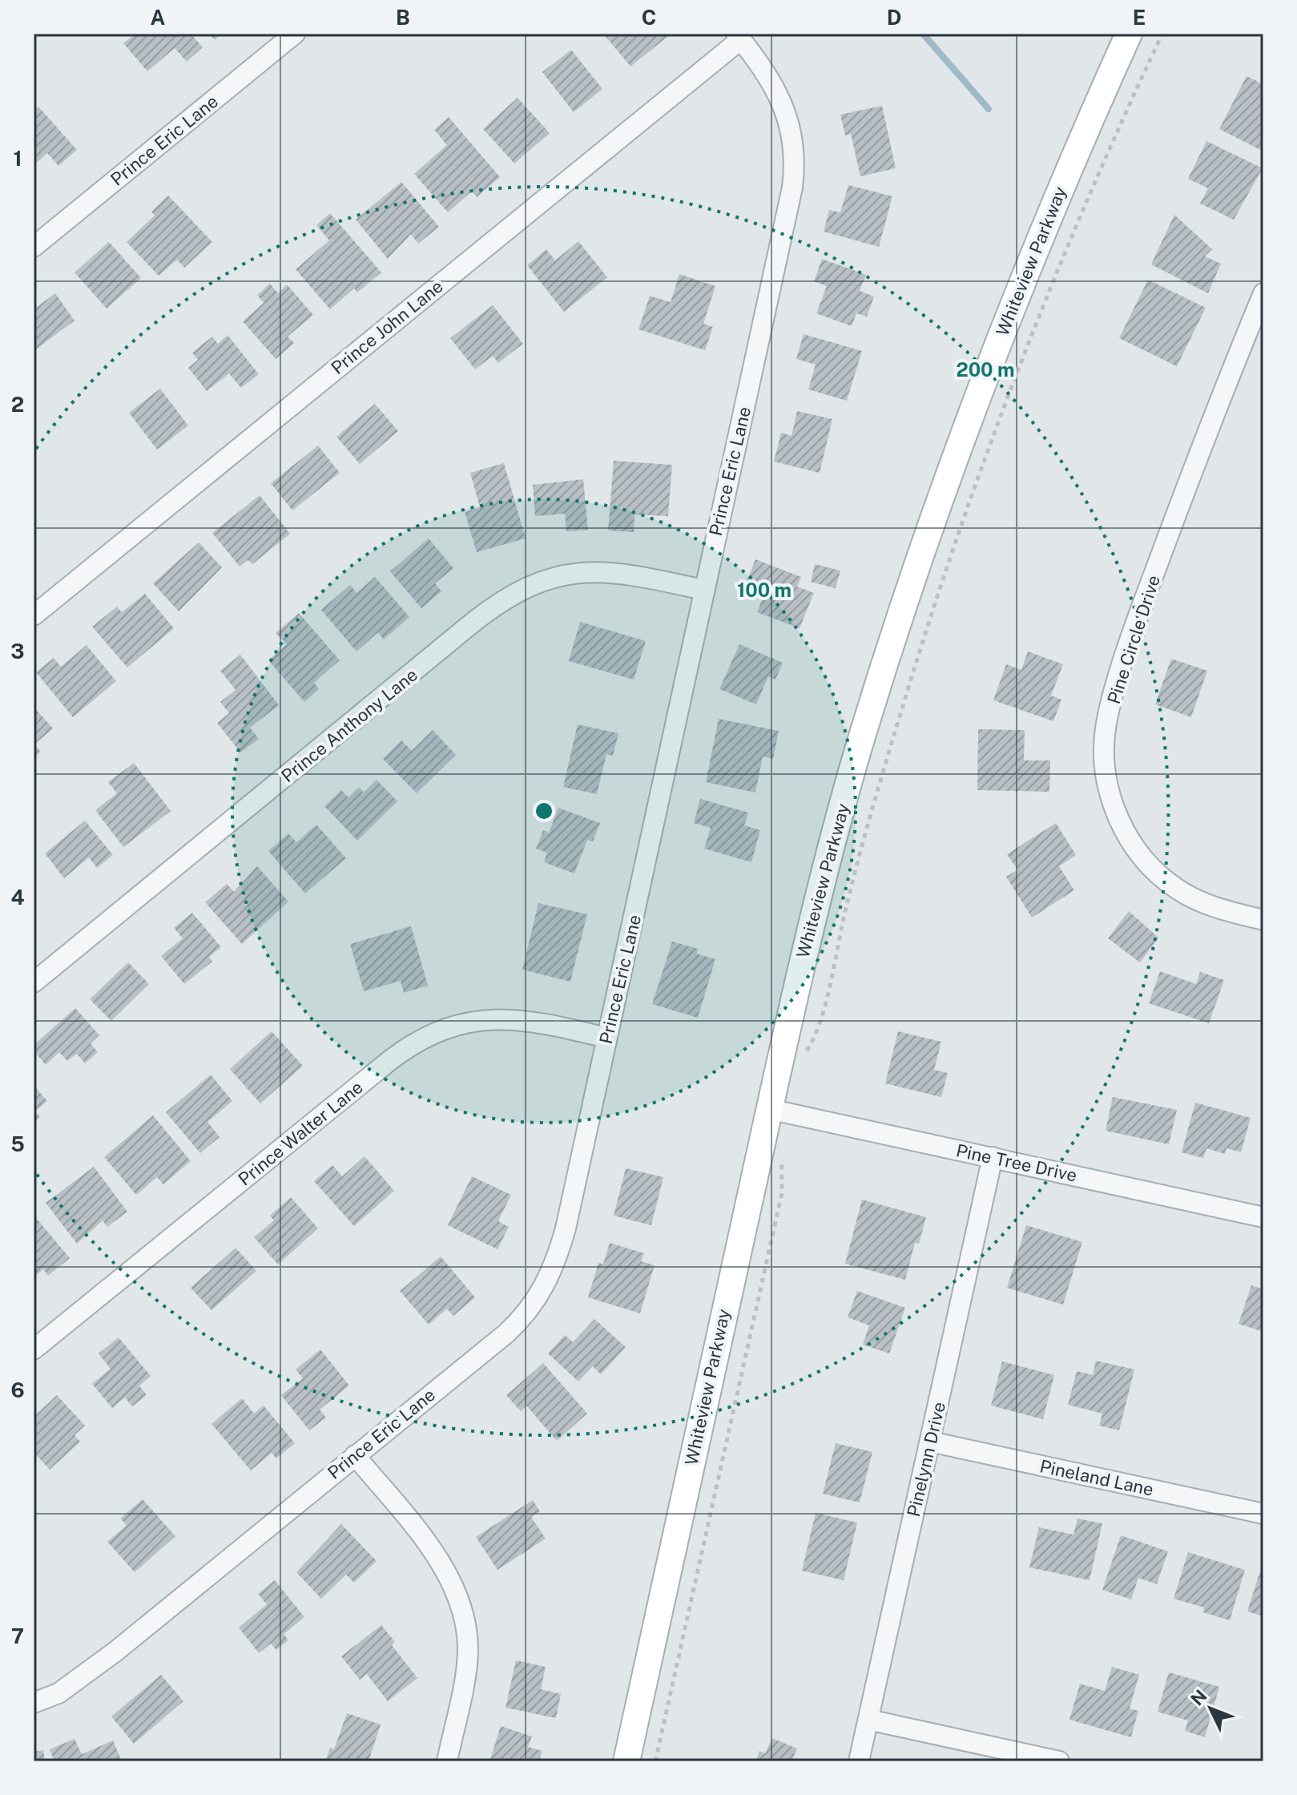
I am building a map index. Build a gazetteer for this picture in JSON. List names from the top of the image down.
{
  "streets": {
    "street": [
      "Prince Eric Lane",
      "Whiteview Parkway",
      "Prince John Lane",
      "Pine Circle Drive",
      "Prince Anthony Lane",
      "Prince Walter Lane",
      "Pine Tree Drive",
      "Pinelynn Drive",
      "Pineland Lane"
    ]
  },
  "crossings": [
    ["Prince Eric Lane", "Prince John Lane"],
    ["Prince Eric Lane", "Prince Anthony Lane"],
    ["Prince Eric Lane", "Prince Walter Lane"],
    ["Whiteview Parkway", "Pine Tree Drive"],
    ["Pine Tree Drive", "Pinelynn Drive"],
    ["Pinelynn Drive", "Pineland Lane"]
  ],
  "north": "top left",
  "grid": {
    "columns": [
      "A",
      "B",
      "C",
      "D",
      "E"
    ],
    "rows": [
      "1",
      "2",
      "3",
      "4",
      "5",
      "6",
      "7"
    ]
  },
  "rings": ["200 m", "100 m"]
}
